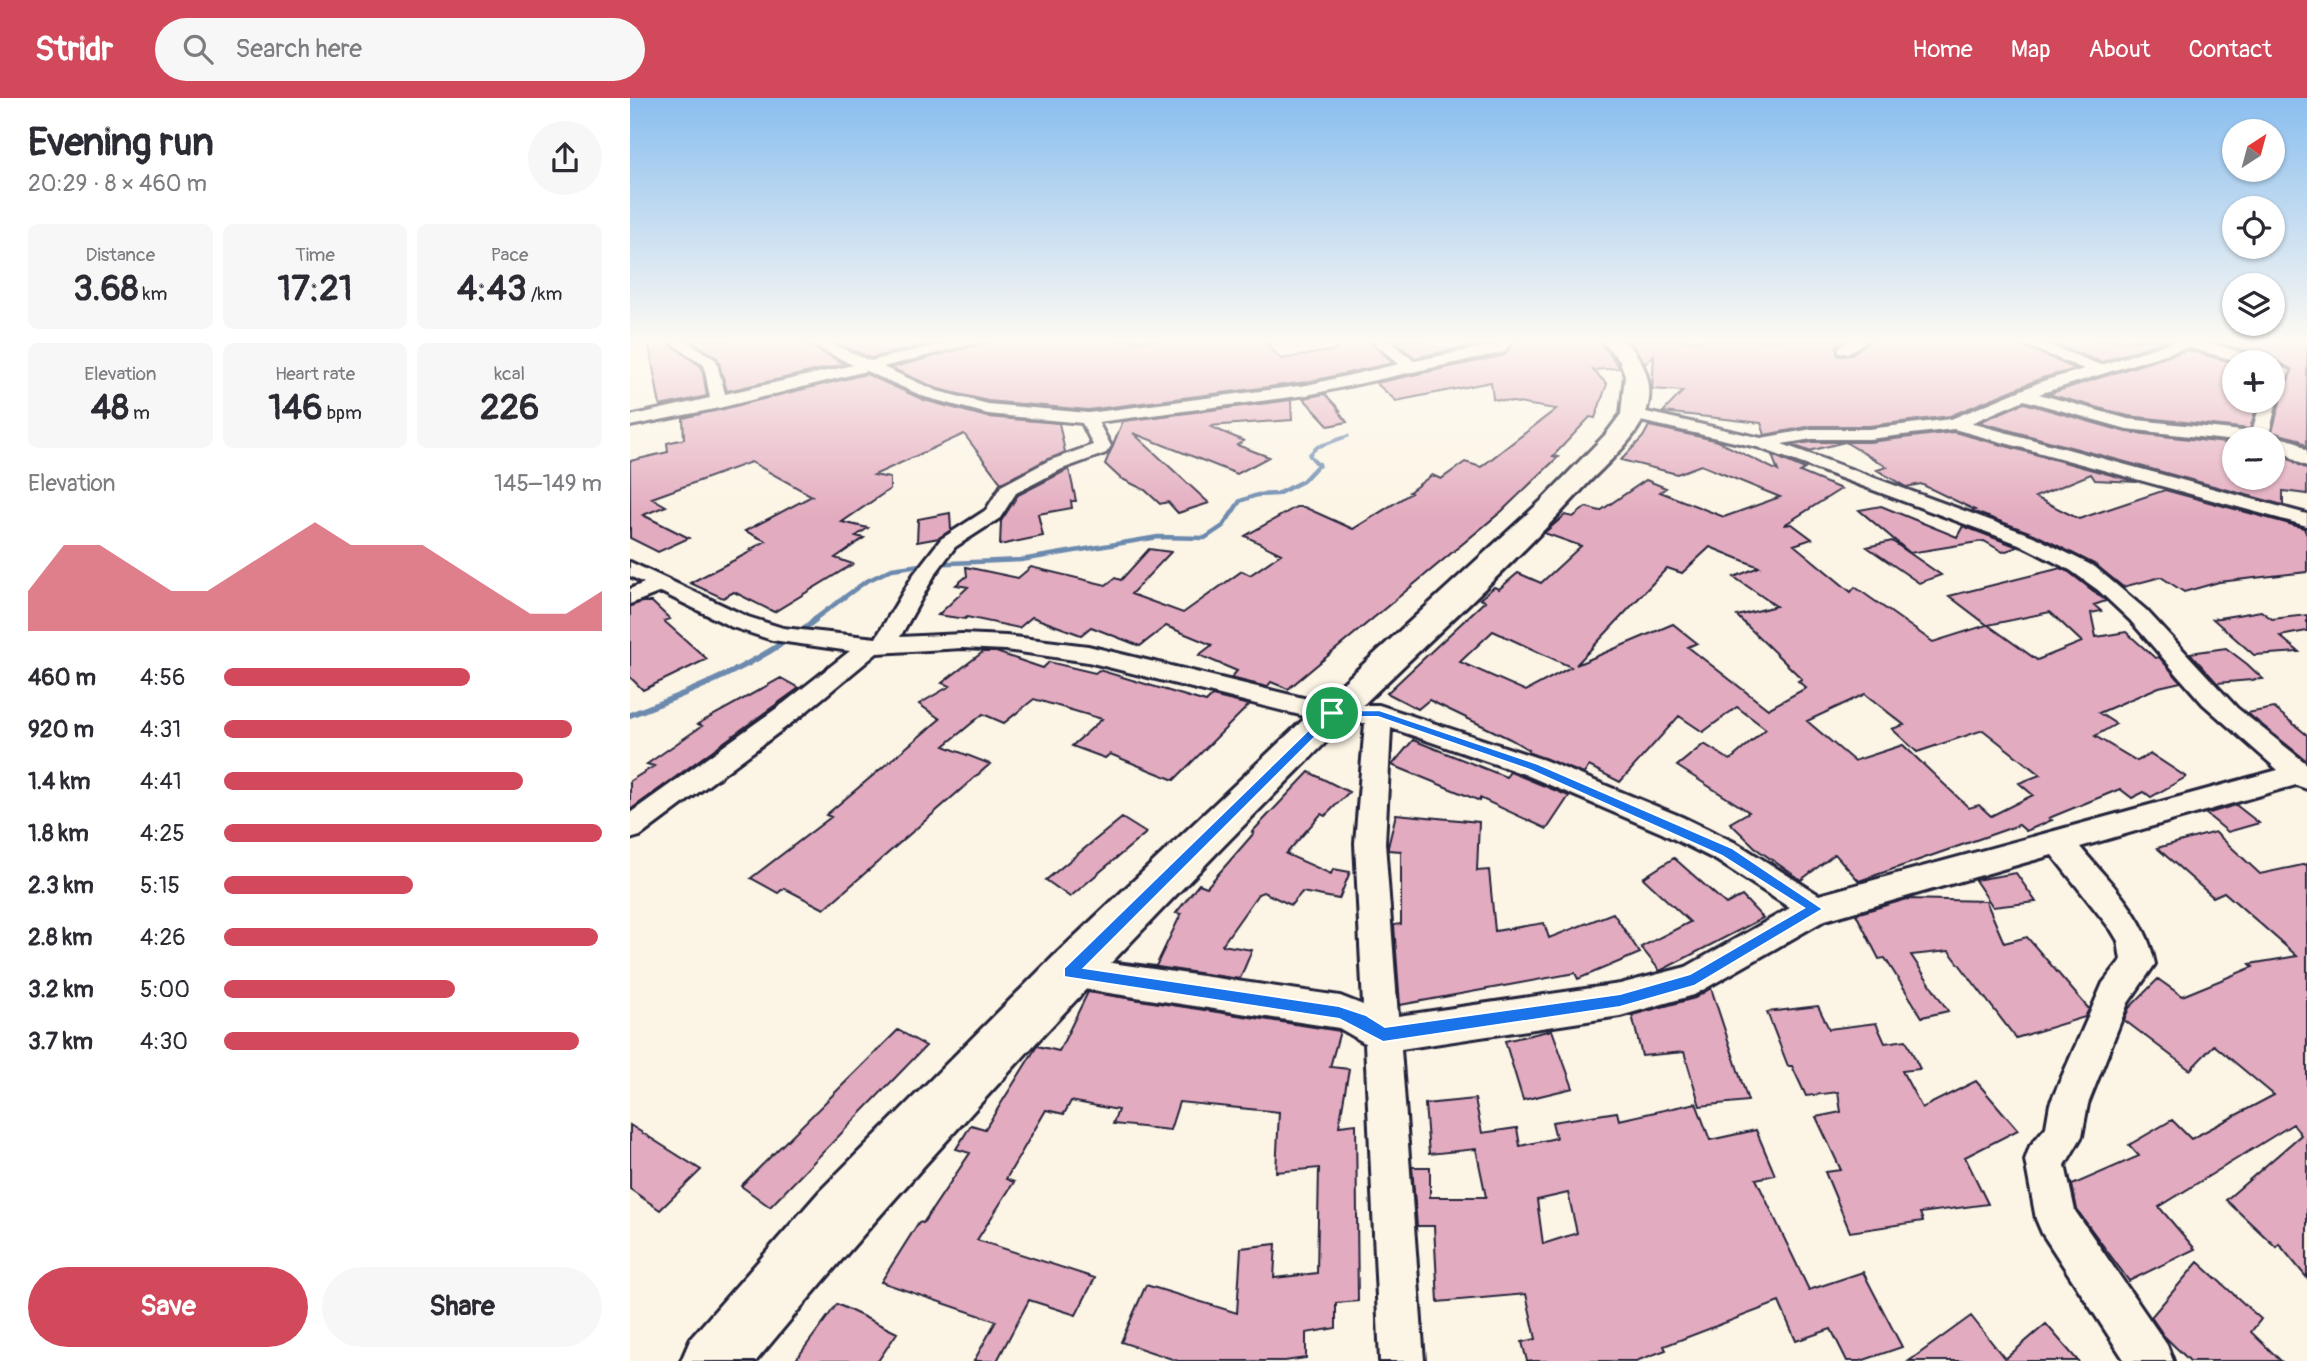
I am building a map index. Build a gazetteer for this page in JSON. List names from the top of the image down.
{
  "north": "top right",
  "page": {
    "header": "Stridr",
    "search": "Search here",
    "nav": [
      "Home",
      "Map",
      "About",
      "Contact"
    ],
    "heading": ["Evening run", "20:29 · 8 × 460 m"],
    "map_buttons": ["+", "−"],
    "stats": [
      ["Distance", "3.68 km"],
      ["Time", "17:21"],
      ["Pace", "4:43 /km"],
      ["Elevation", "48 m"],
      ["Heart rate", "146 bpm"],
      ["kcal", "226"]
    ],
    "chart": ["Elevation", "145–149 m"],
    "list": [
      {
        "name": "460 m",
        "note": "4:56"
      },
      {
        "name": "920 m",
        "note": "4:31"
      },
      {
        "name": "1.4 km",
        "note": "4:41"
      },
      {
        "name": "1.8 km",
        "note": "4:25"
      },
      {
        "name": "2.3 km",
        "note": "5:15"
      },
      {
        "name": "2.8 km",
        "note": "4:26"
      },
      {
        "name": "3.2 km",
        "note": "5:00"
      },
      {
        "name": "3.7 km",
        "note": "4:30"
      }
    ],
    "buttons": ["Save", "Share"]
  }
}
